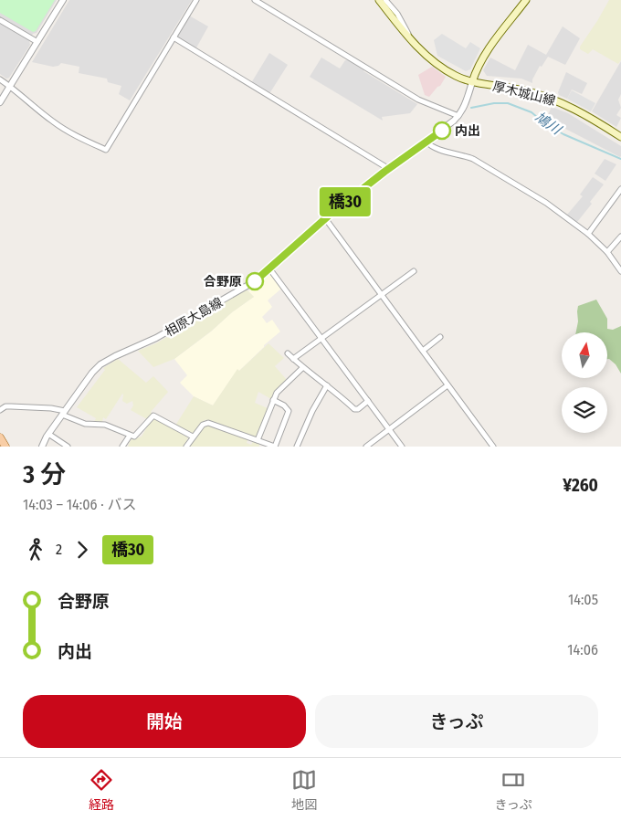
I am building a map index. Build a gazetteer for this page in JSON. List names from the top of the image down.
{
  "streets": {
    "main road": ["厚木城山線"],
    "street": ["相原大島線"]
  },
  "crossings": [
    ["厚木城山線", "相原大島線"]
  ],
  "water": ["鳩川"],
  "places": ["内出", "合野原"],
  "lines": ["bus line 橋30"],
  "north": "top",
  "page": {
    "on_map": "橋30",
    "heading": ["3 分", "14:03 – 14:06 · バス", "¥260"],
    "legs": ["2", "橋30"],
    "list": [
      {
        "name": "合野原",
        "value": "14:05"
      },
      {
        "name": "内出",
        "value": "14:06"
      }
    ],
    "buttons": ["開始", "きっぷ"],
    "tabs": ["経路", "地図", "きっぷ"]
  }
}
